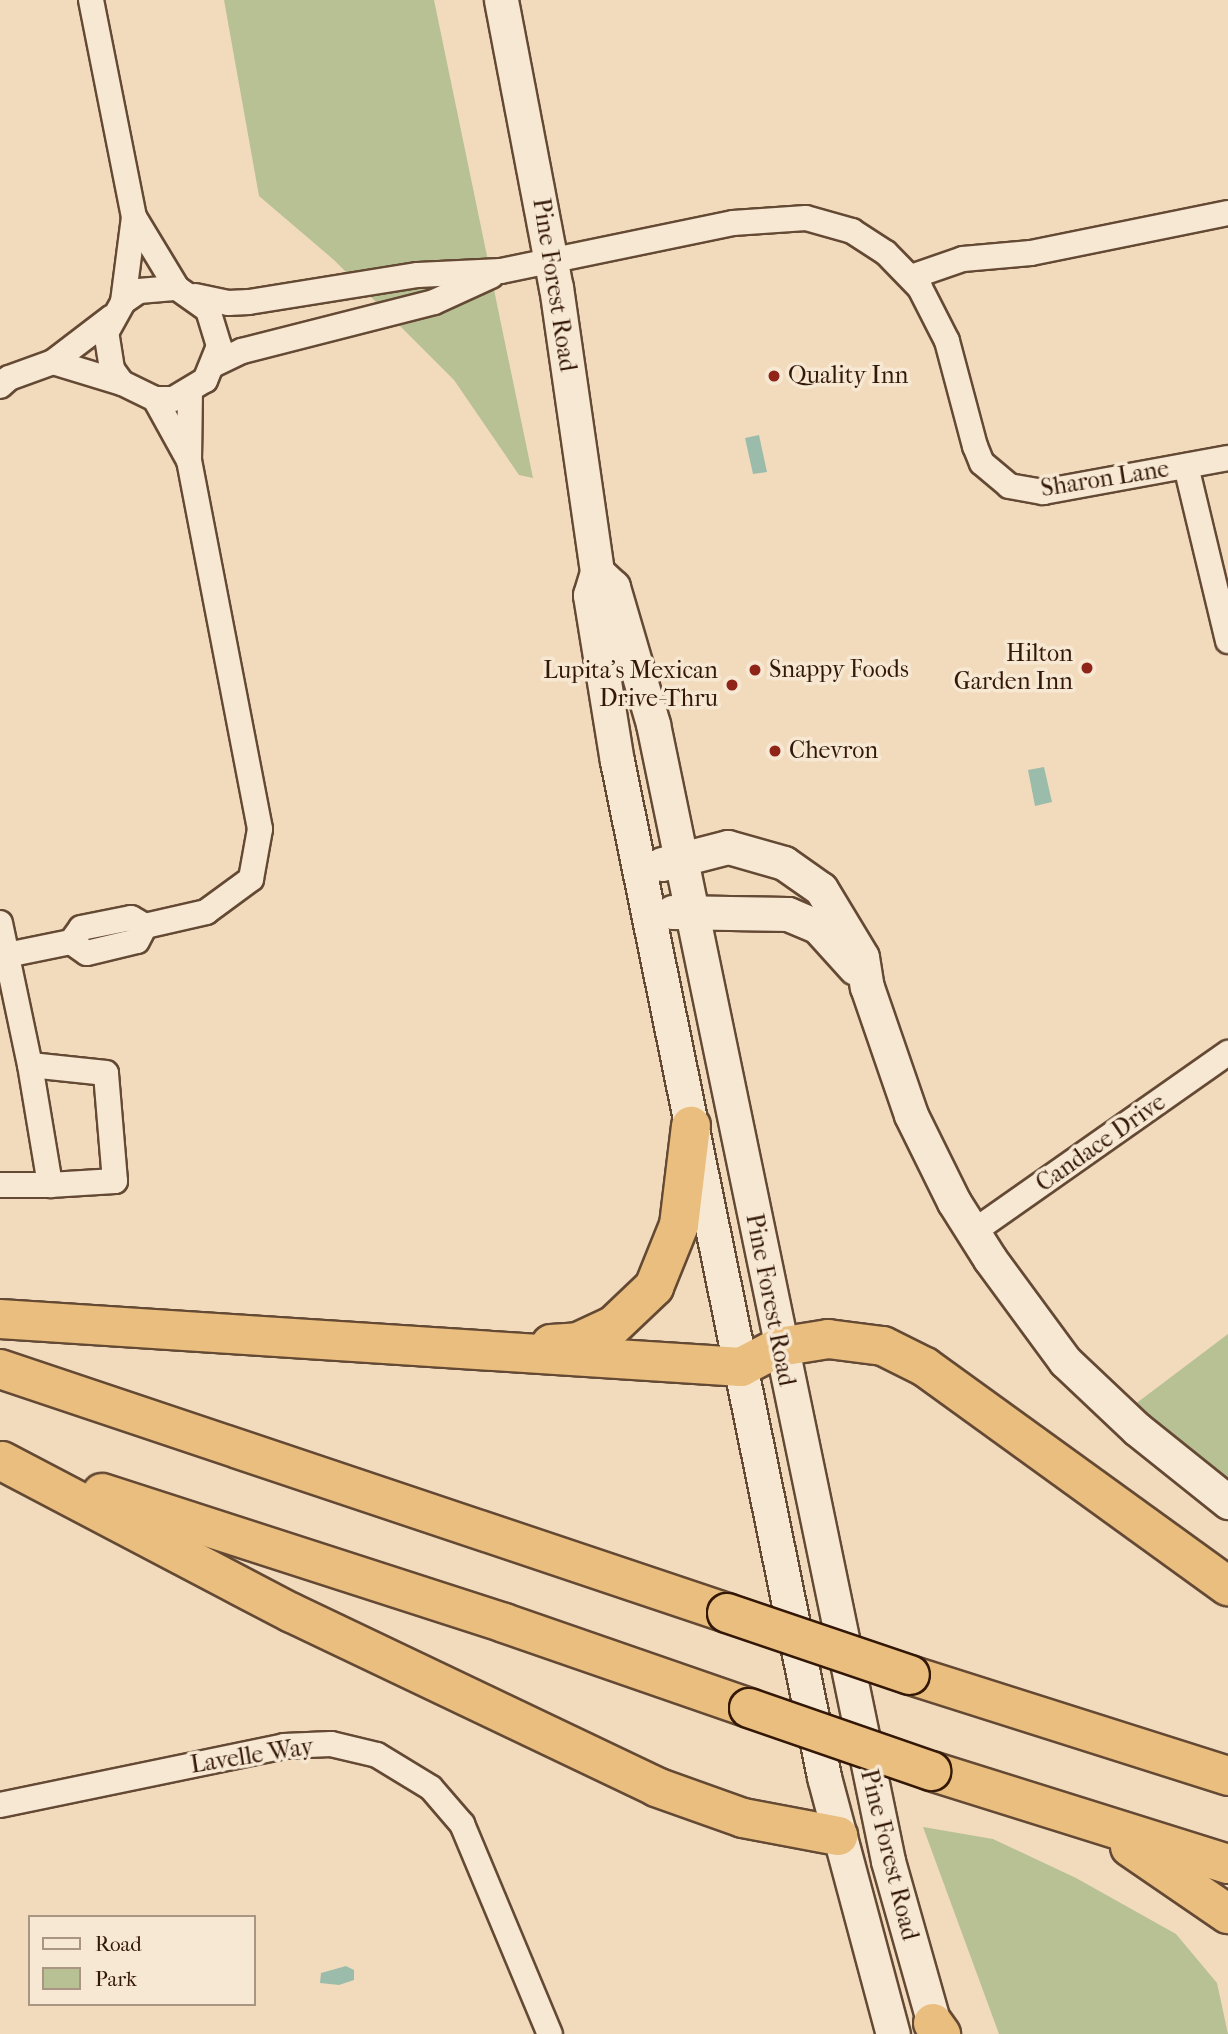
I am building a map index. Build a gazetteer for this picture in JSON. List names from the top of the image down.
{
  "streets": {
    "main road": ["Pine Forest Road"],
    "street": ["Sharon Lane", "Candace Drive", "Lavelle Way"]
  },
  "crossings": [
    ["Pine Forest Road", "Sharon Lane"]
  ],
  "places": [
    "Quality Inn",
    "Hilton Garden Inn",
    "Snappy Foods",
    "Lupita's Mexican Drive-Thru",
    "Chevron"
  ],
  "legend": ["Road", "Park"]
}
